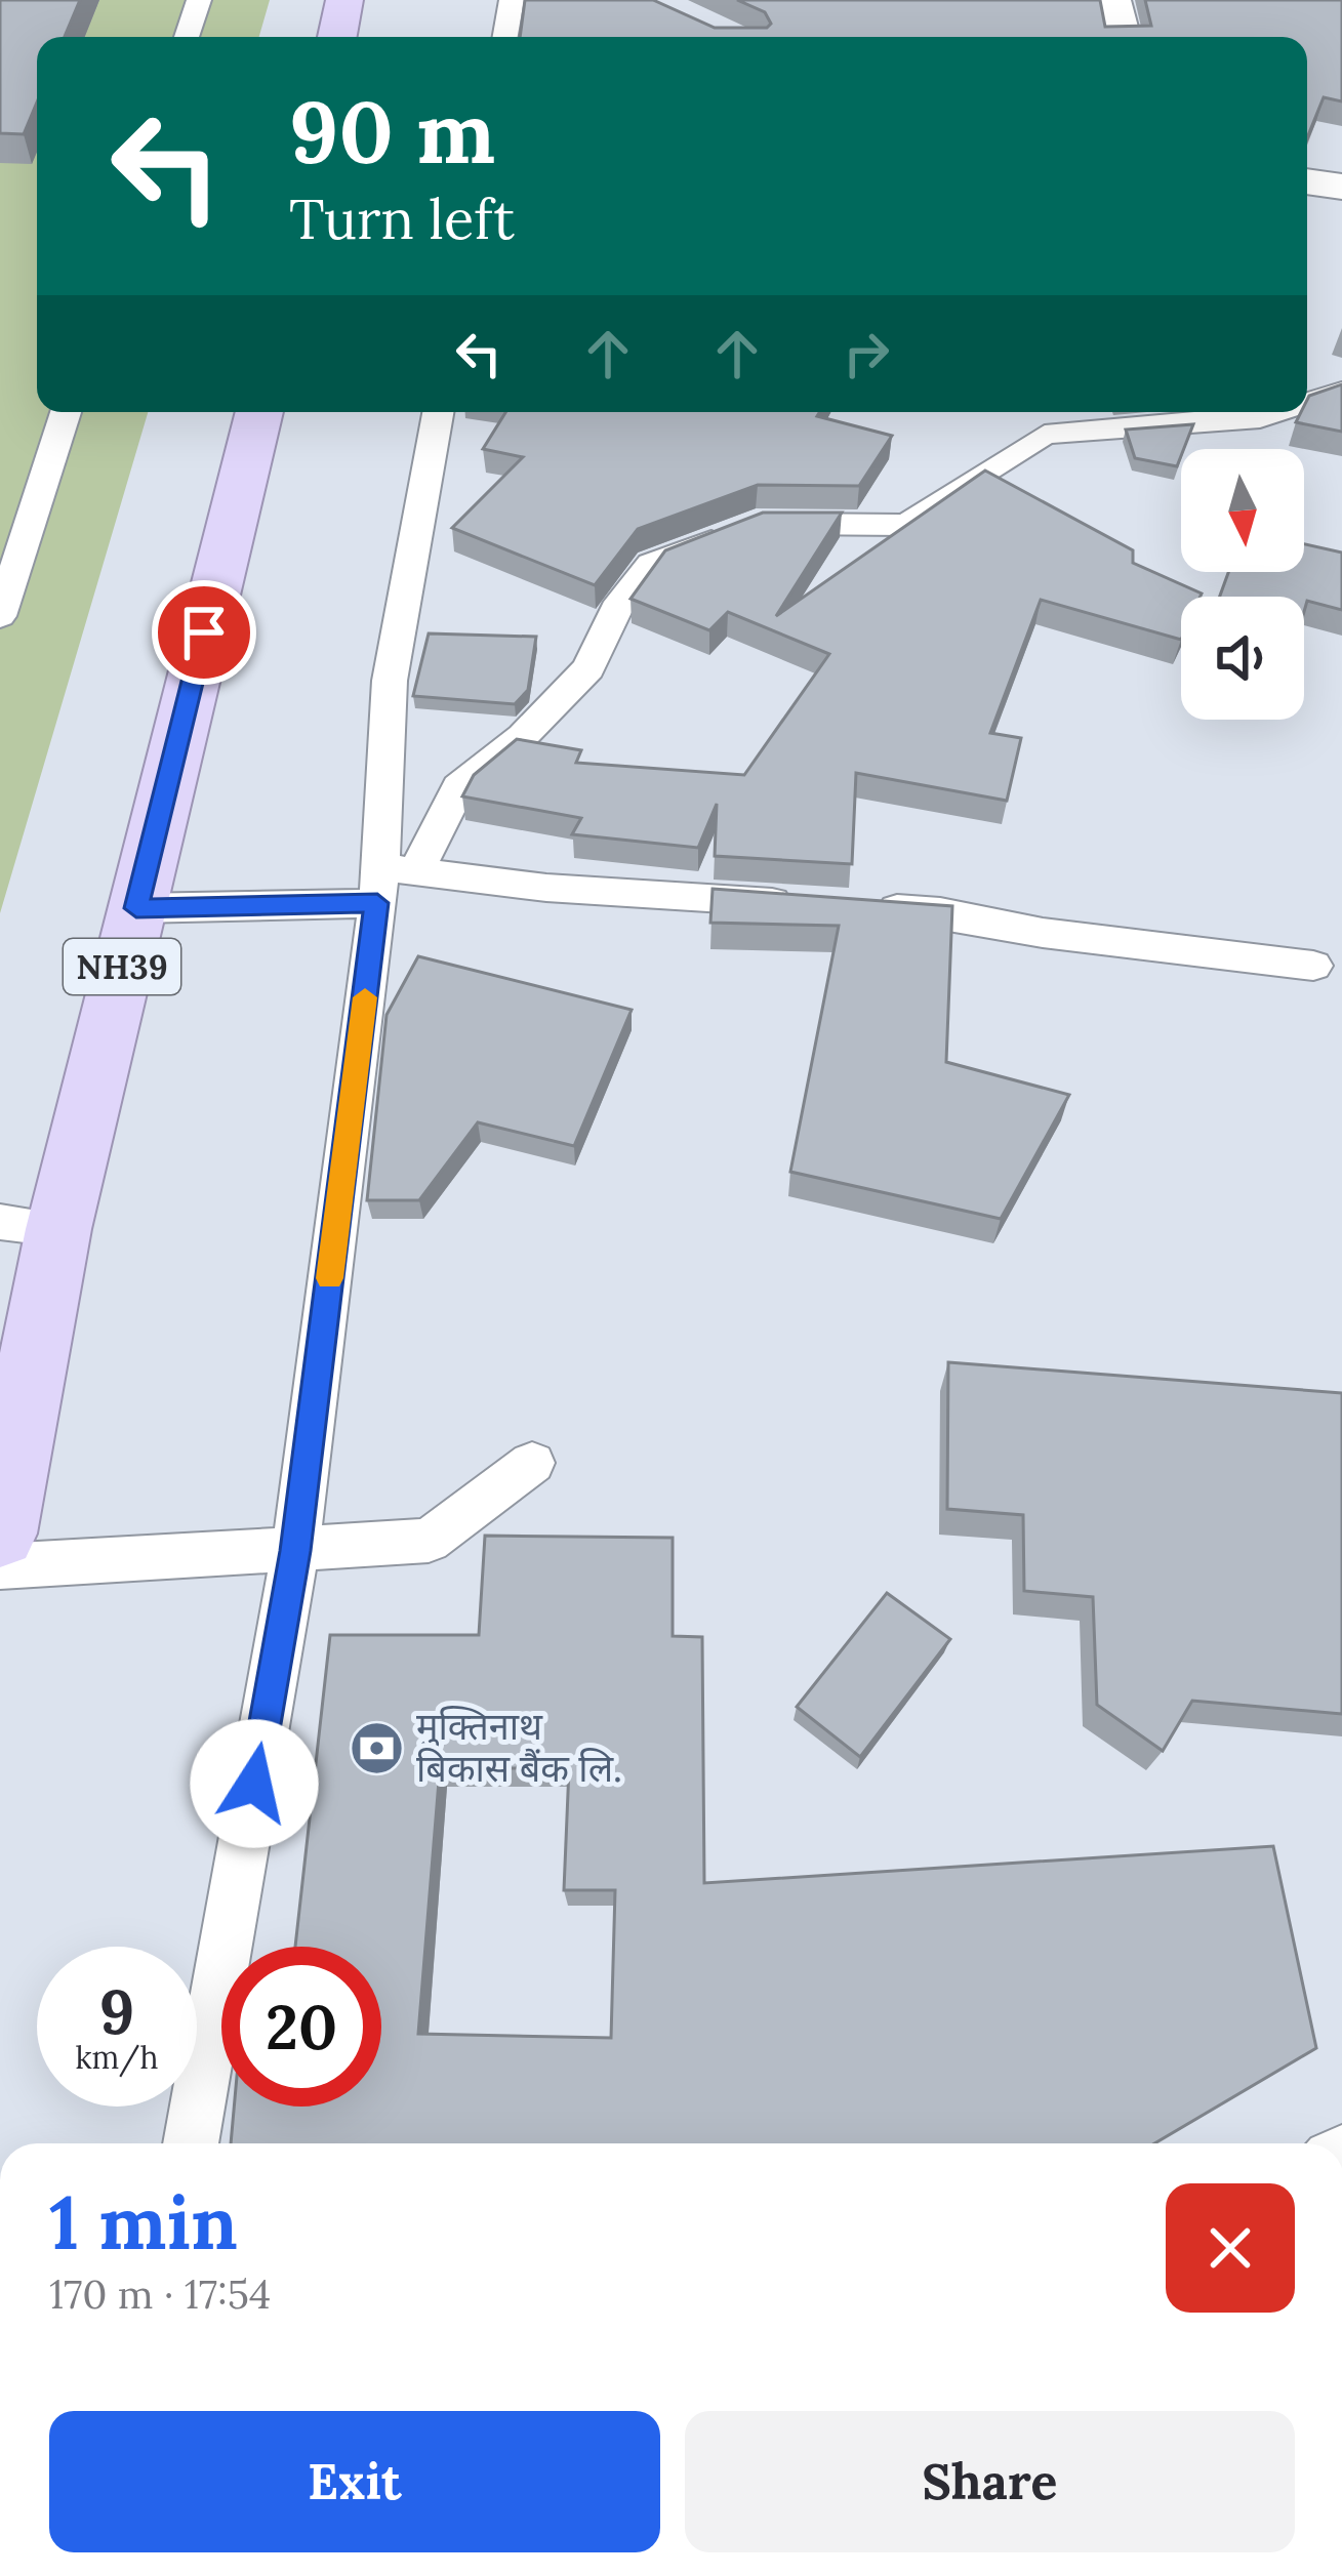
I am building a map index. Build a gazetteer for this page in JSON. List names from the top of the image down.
{
  "streets": {
    "highway": ["NH39"]
  },
  "places": {
    "bank": ["मुक्तिनाथ बिकास बैंक लि."]
  },
  "north": "bottom",
  "page": {
    "turn": ["90 m", "Turn left"],
    "speed": "9 km/h",
    "limit": "20",
    "heading": ["1 min", "170 m · 17:54"],
    "buttons": ["Exit", "Share"]
  }
}
